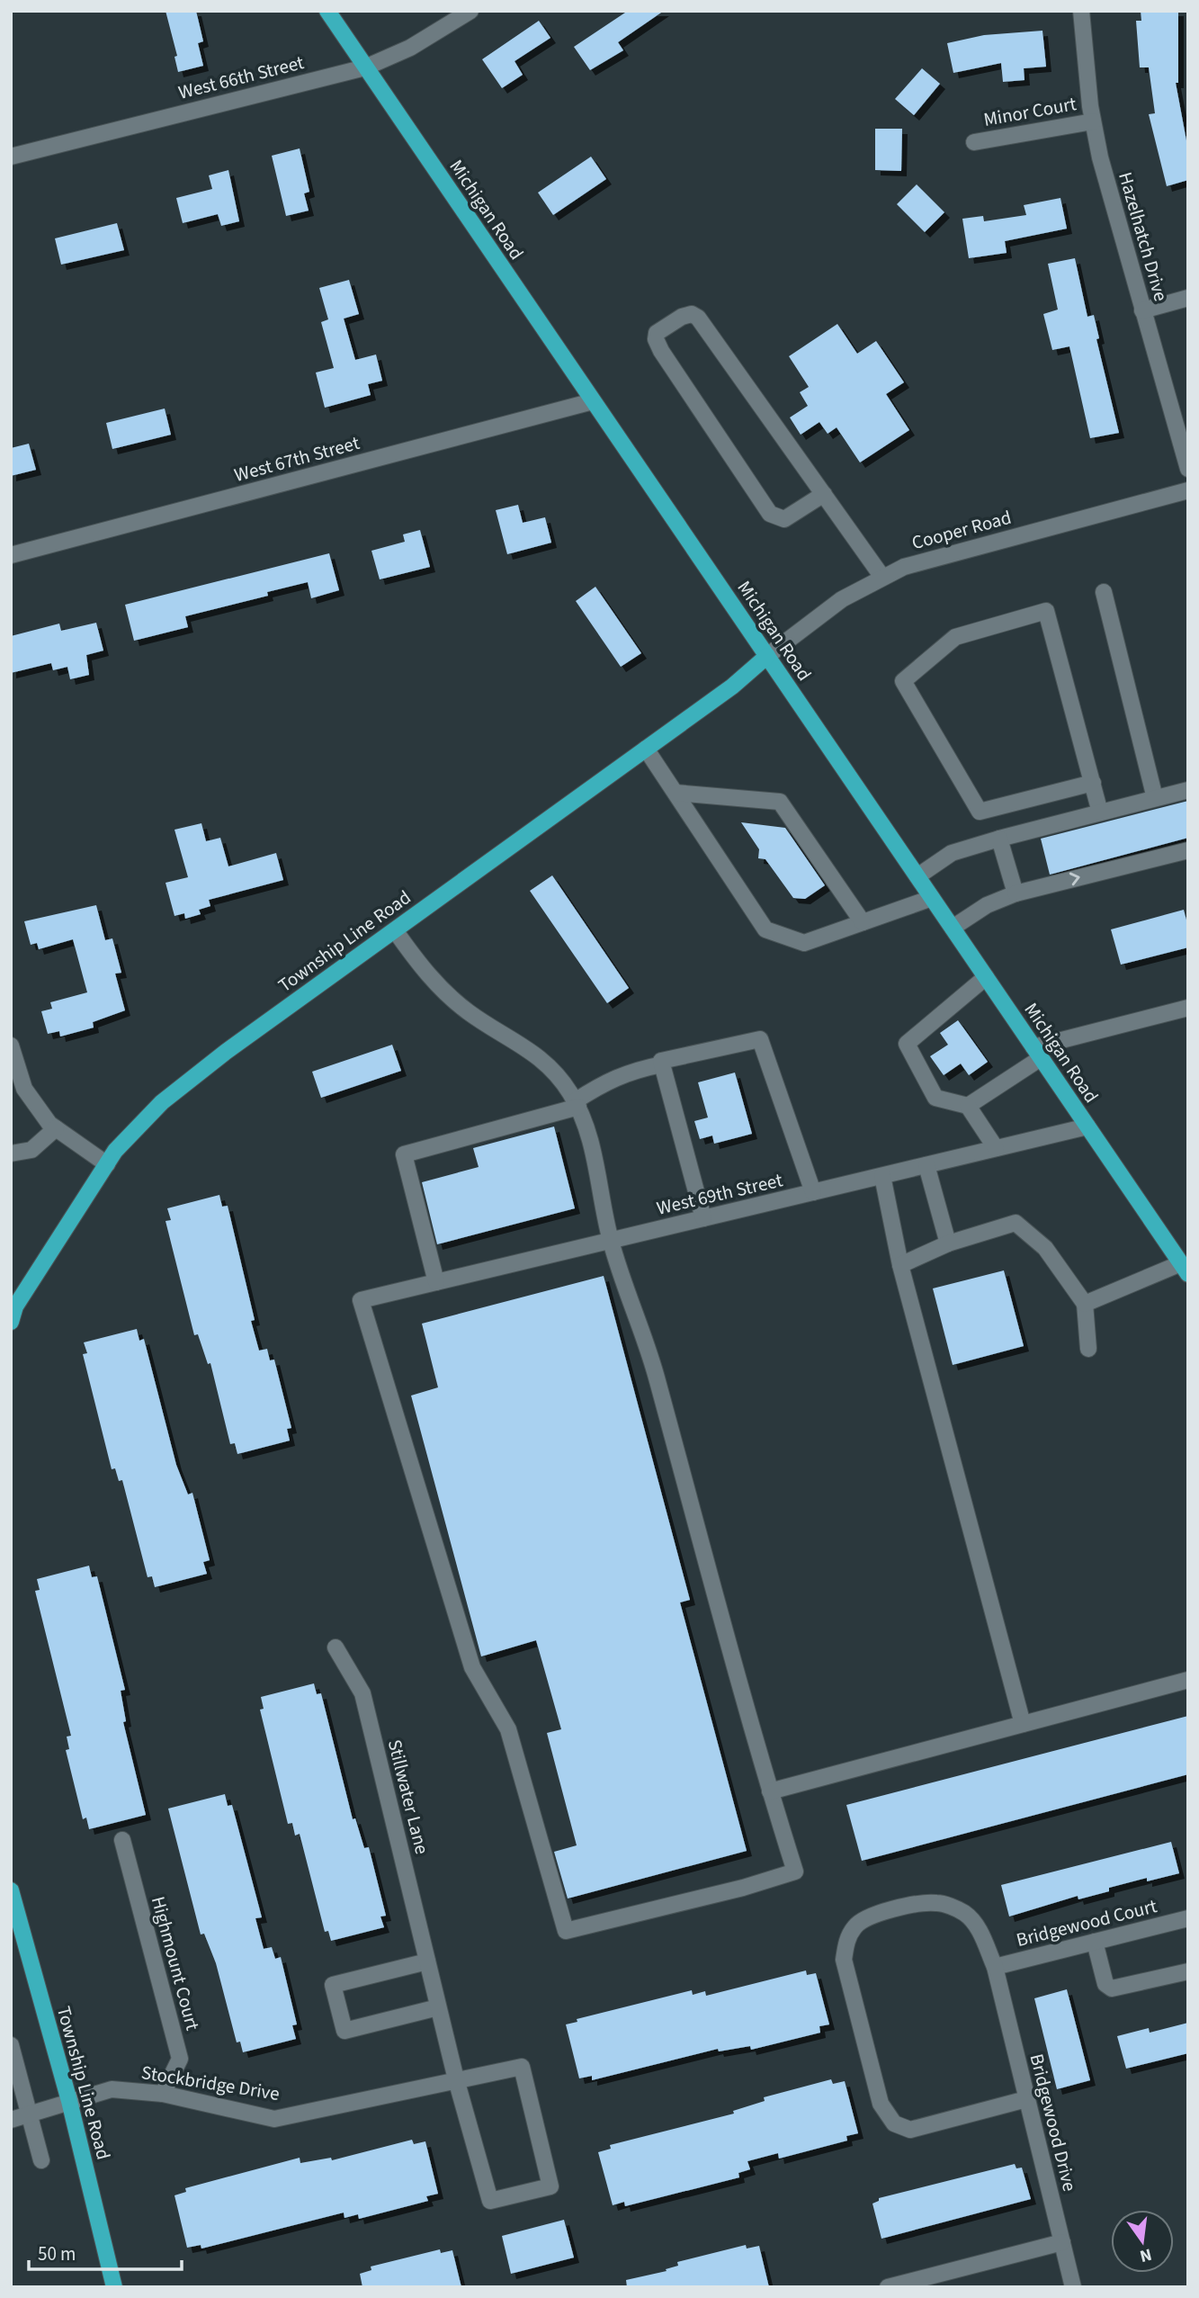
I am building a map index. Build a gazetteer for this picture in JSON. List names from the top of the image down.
{
  "streets": {
    "main road": ["Michigan Road", "Township Line Road"],
    "street": [
      "West 66th Street",
      "Minor Court",
      "Hazelhatch Drive",
      "West 67th Street",
      "Cooper Road",
      "West 69th Street",
      "Stillwater Lane",
      "Bridgewood Court",
      "Highmount Court",
      "Stockbridge Drive",
      "Bridgewood Drive"
    ]
  },
  "crossings": [
    ["West 66th Street", "Michigan Road"],
    ["Minor Court", "Hazelhatch Drive"],
    ["Michigan Road", "West 67th Street"],
    ["Michigan Road", "Cooper Road"],
    ["Michigan Road", "Township Line Road"],
    ["Michigan Road", "West 69th Street"],
    ["Cooper Road", "Township Line Road"],
    ["Township Line Road", "Stockbridge Drive"],
    ["Stillwater Lane", "Stockbridge Drive"],
    ["Bridgewood Court", "Bridgewood Drive"],
    ["Highmount Court", "Stockbridge Drive"]
  ],
  "scale_bar": "50 m",
  "north": "bottom"
}
